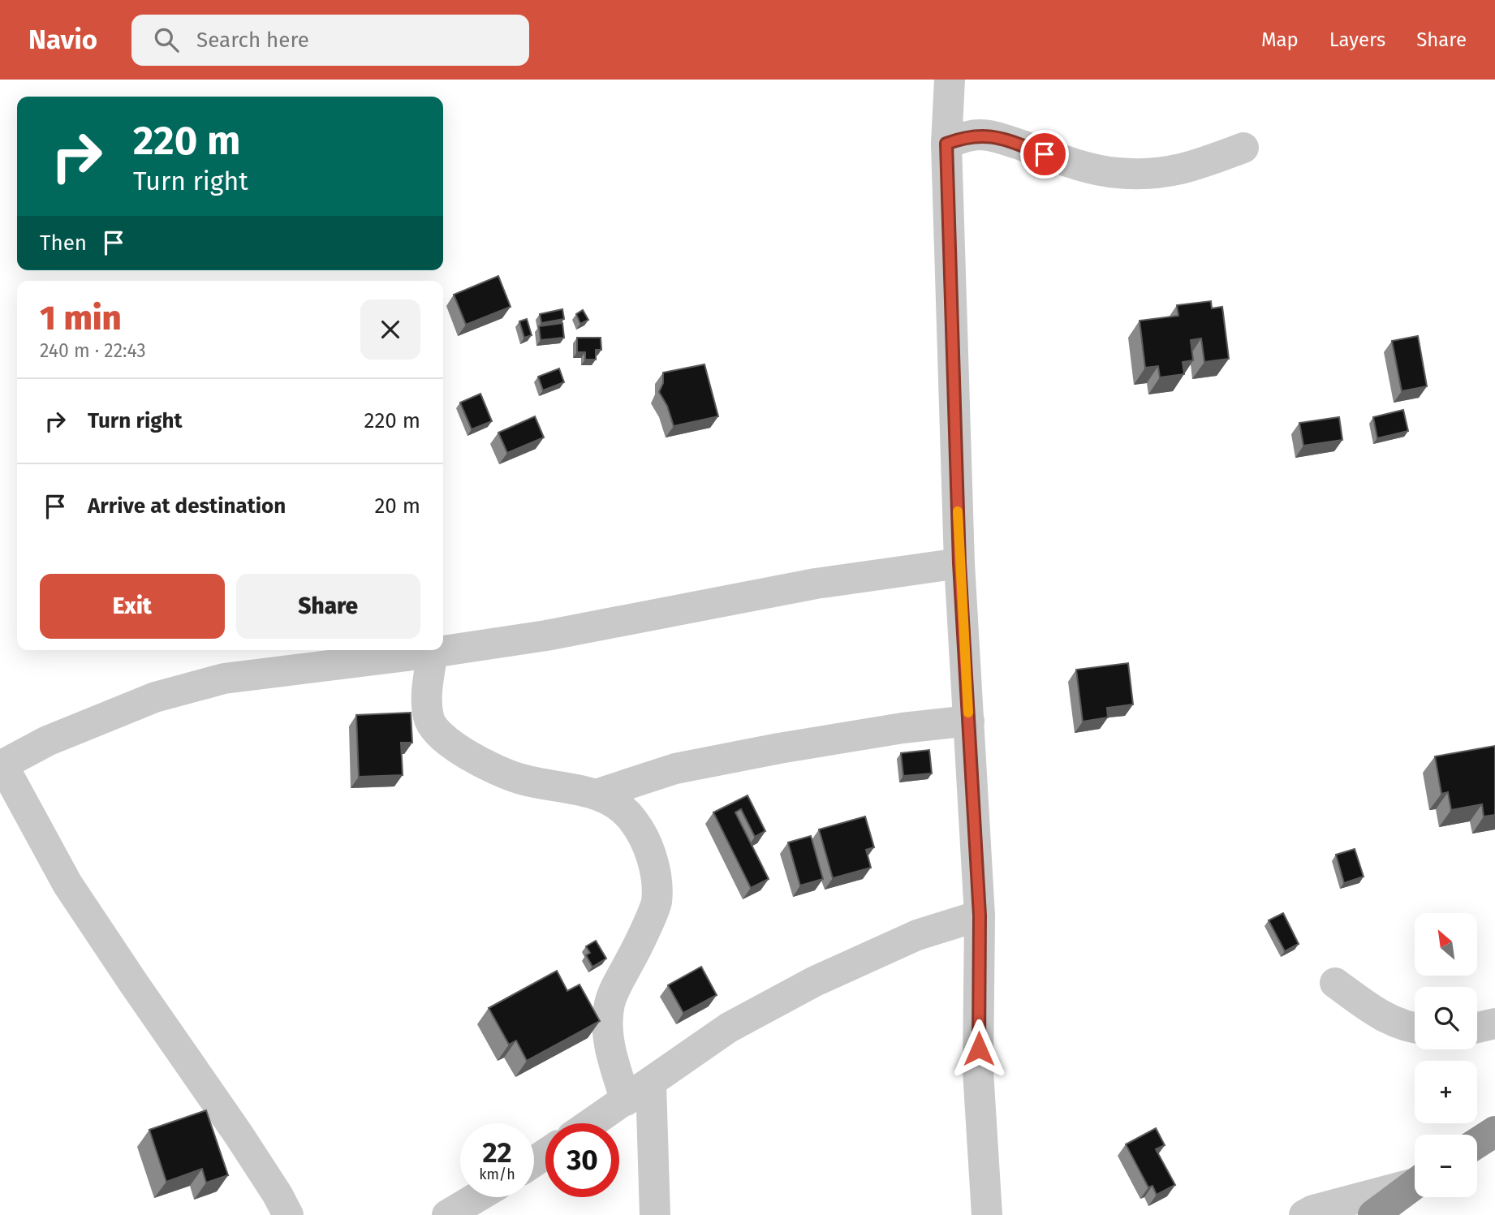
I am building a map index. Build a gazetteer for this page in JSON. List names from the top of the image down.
{
  "north": "top left",
  "page": {
    "header": "Navio",
    "search": "Search here",
    "nav": ["Map", "Layers", "Share"],
    "turn": ["220 m", "Turn right"],
    "then": "Then",
    "heading": ["1 min", "240 m · 22:43"],
    "list": [
      {
        "name": "Turn right",
        "value": "220 m"
      },
      {
        "name": "Arrive at destination",
        "value": "20 m"
      }
    ],
    "buttons": ["Exit", "Share"],
    "map_buttons": ["+", "−"],
    "speed": "22 km/h",
    "limit": "30"
  }
}
